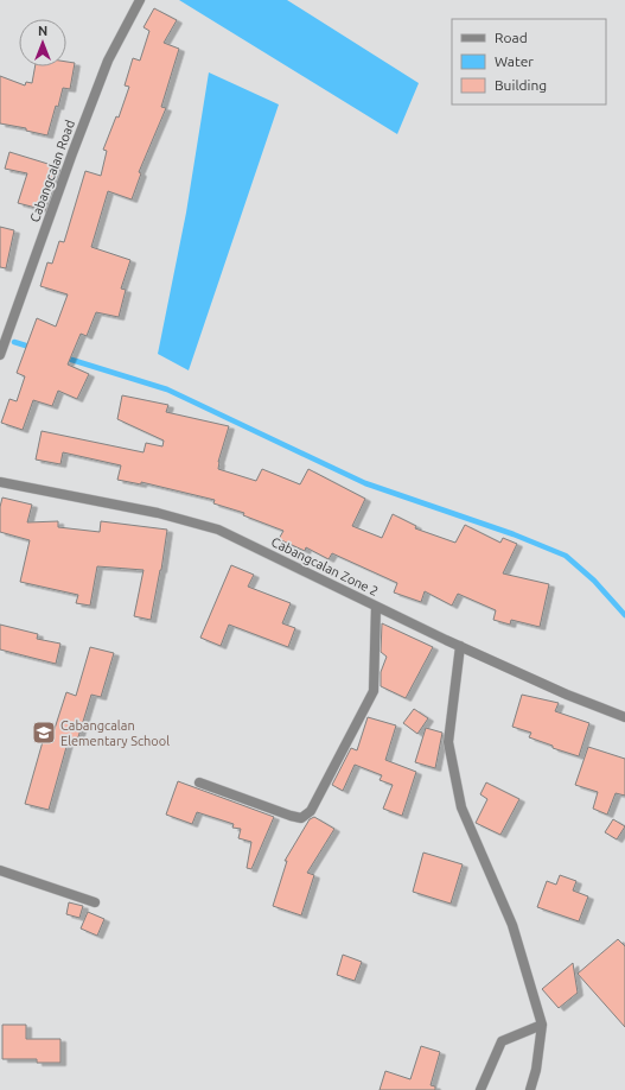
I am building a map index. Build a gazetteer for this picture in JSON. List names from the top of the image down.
{
  "streets": {
    "street": ["Cabangcalan Road", "Cabangcalan Zone 2"]
  },
  "places": {
    "school or university": ["Cabangcalan Elementary School"]
  },
  "legend": ["Road", "Water", "Building"],
  "north": "top"
}
